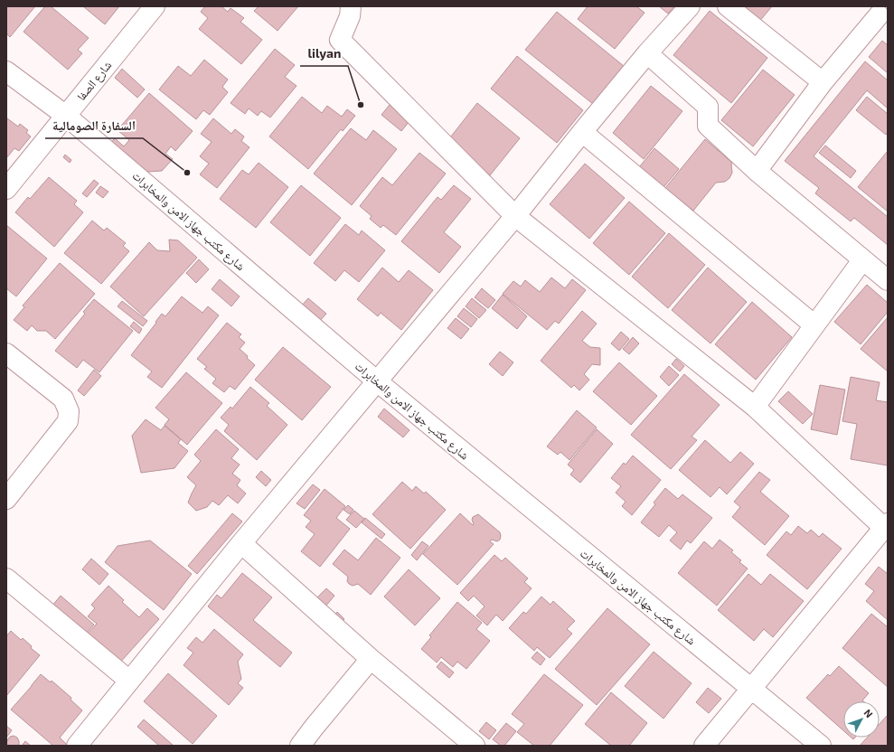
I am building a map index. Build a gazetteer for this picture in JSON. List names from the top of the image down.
{
  "streets": {
    "street": ["شارع الصفا", "شارع مكتب جهاز الامن والمخابرات"]
  },
  "crossings": [
    ["شارع الصفا", "شارع مكتب جهاز الامن والمخابرات"]
  ],
  "places": ["lilyan", "السفارة الصومالية"],
  "north": "top right"
}
